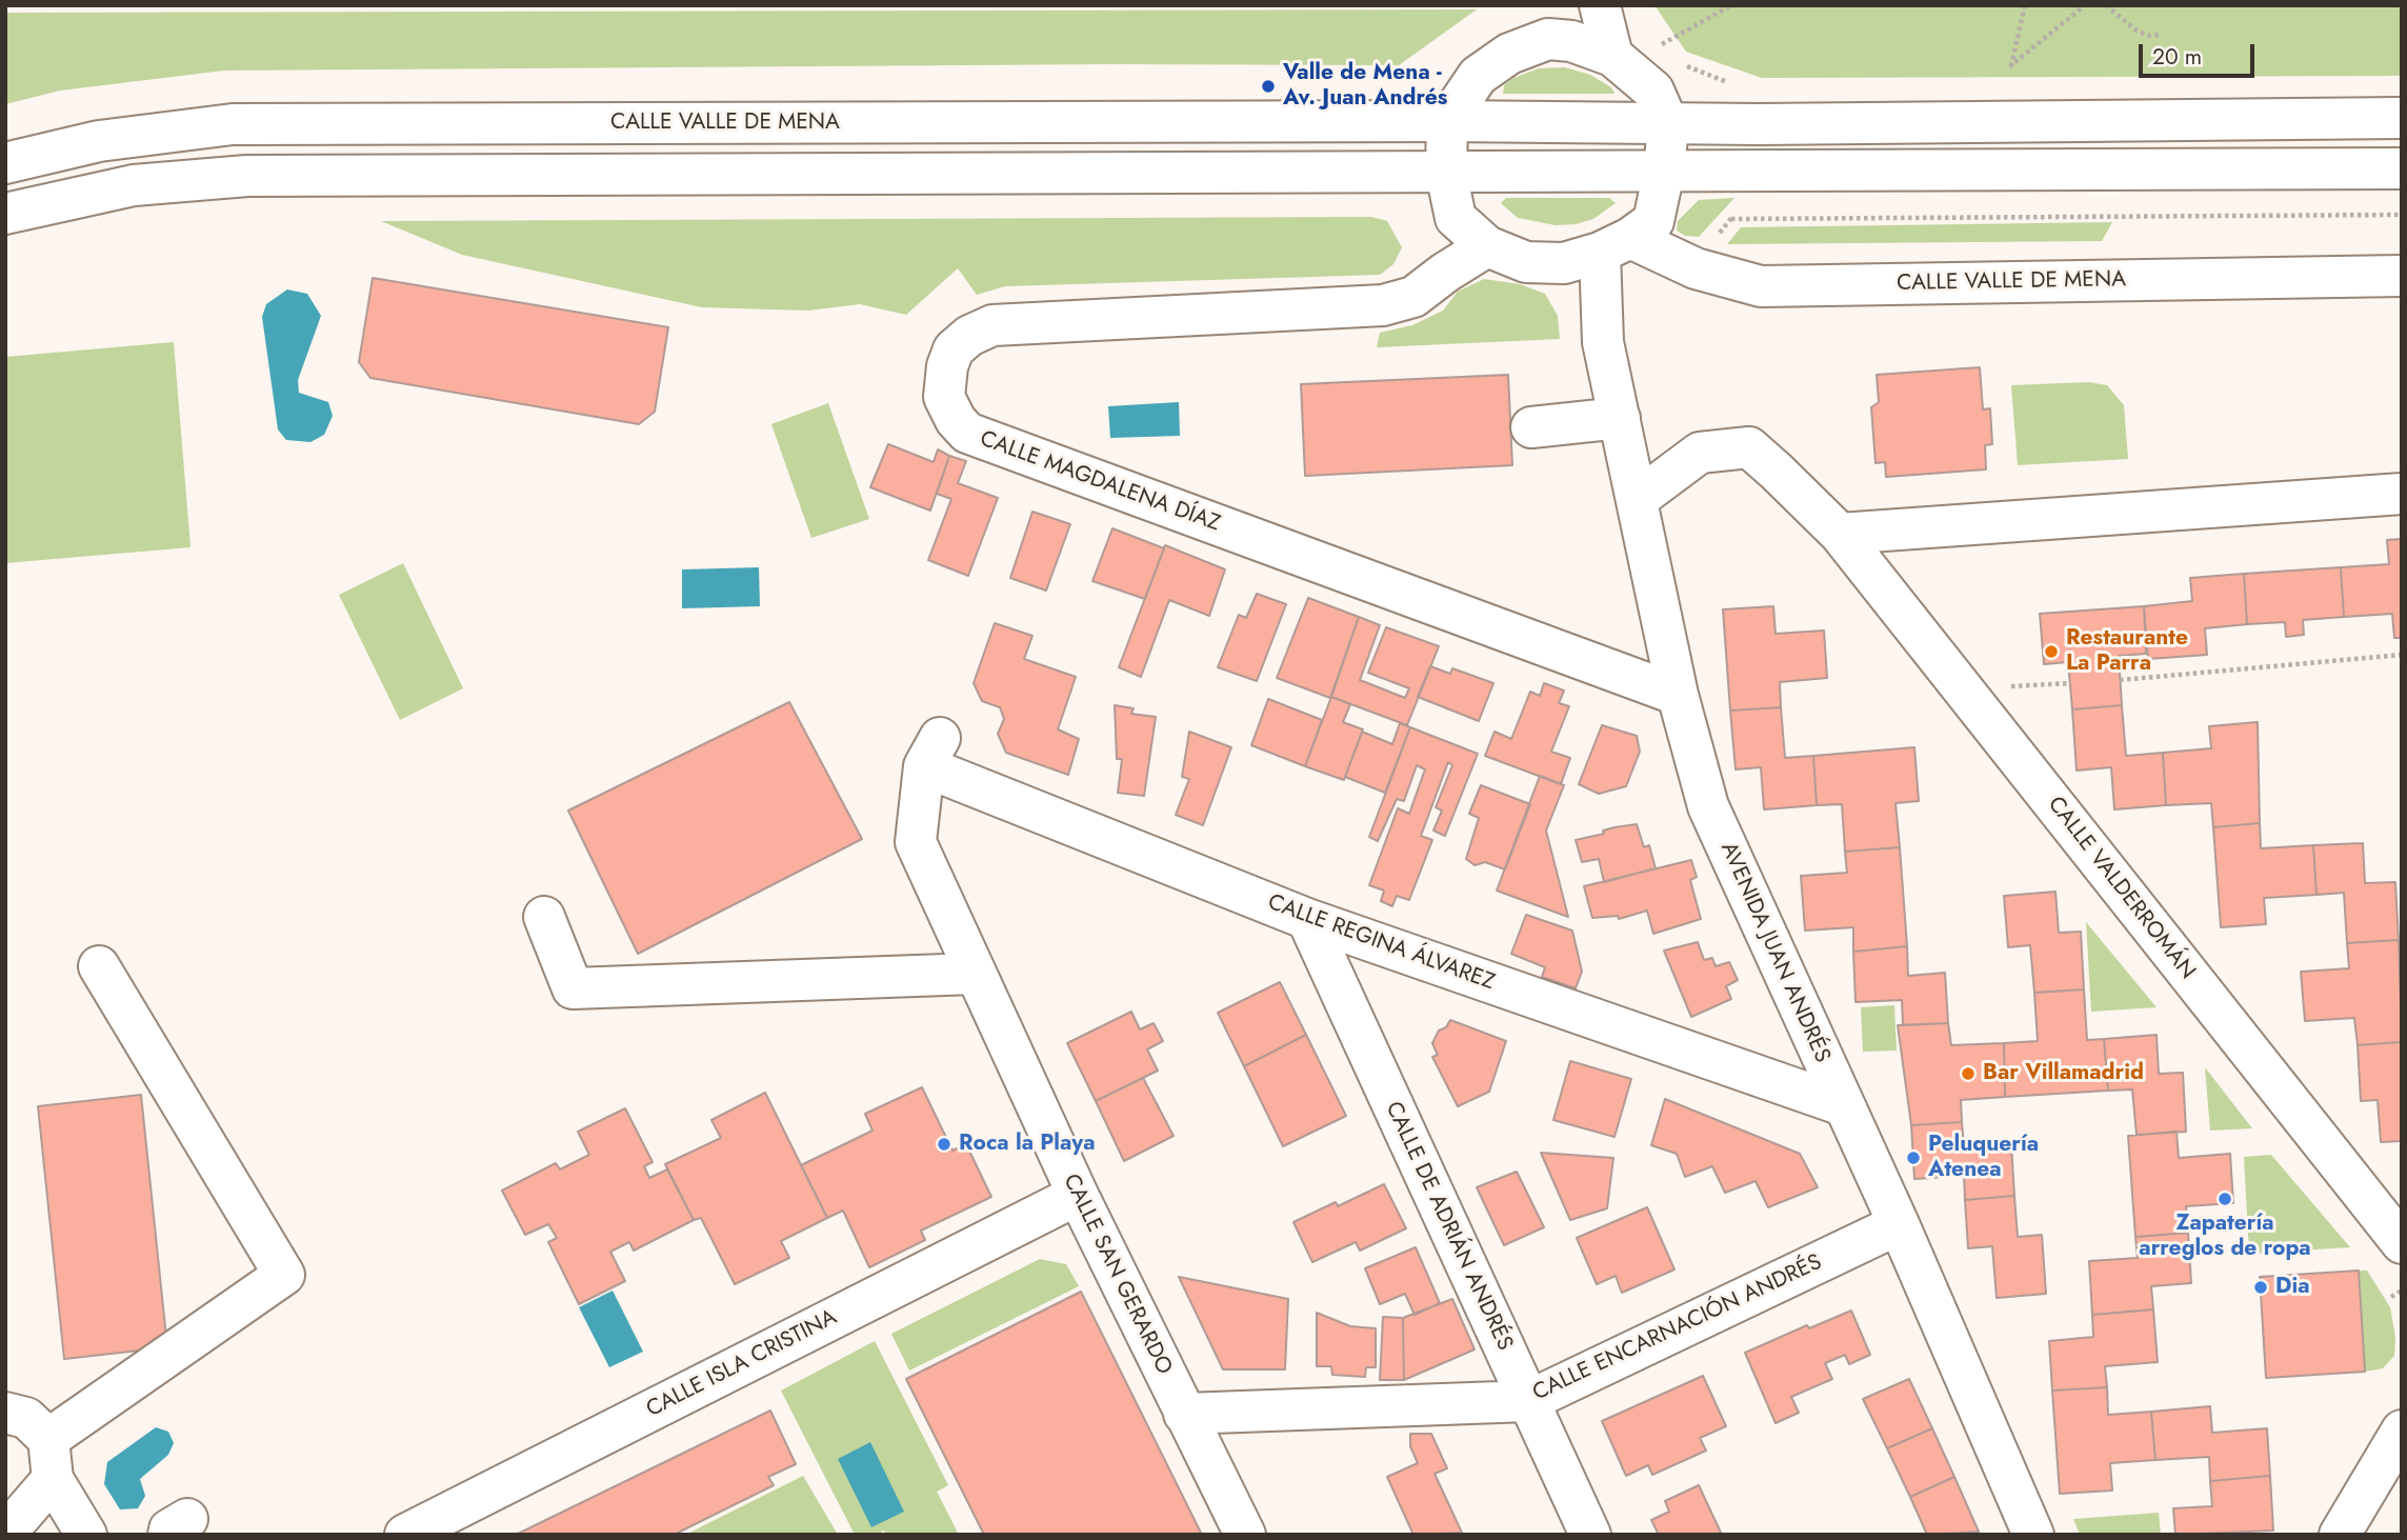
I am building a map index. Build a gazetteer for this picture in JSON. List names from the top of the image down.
{
  "streets": {
    "street": [
      "CALLE VALLE DE MENA",
      "CALLE MAGDALENA DÍAZ",
      "CALLE VALDERROMÁN",
      "CALLE REGINA ÁLVAREZ",
      "AVENIDA JUAN ANDRÉS",
      "CALLE DE ADRIÁN ANDRÉS",
      "CALLE SAN GERARDO",
      "CALLE ENCARNACIÓN ANDRÉS",
      "CALLE ISLA CRISTINA"
    ]
  },
  "crossings": [
    ["CALLE VALLE DE MENA", "CALLE MAGDALENA DÍAZ"],
    ["CALLE VALLE DE MENA", "AVENIDA JUAN ANDRÉS"],
    ["CALLE MAGDALENA DÍAZ", "AVENIDA JUAN ANDRÉS"],
    ["CALLE VALDERROMÁN", "AVENIDA JUAN ANDRÉS"],
    ["CALLE REGINA ÁLVAREZ", "AVENIDA JUAN ANDRÉS"],
    ["CALLE REGINA ÁLVAREZ", "CALLE DE ADRIÁN ANDRÉS"],
    ["CALLE REGINA ÁLVAREZ", "CALLE SAN GERARDO"],
    ["AVENIDA JUAN ANDRÉS", "CALLE ENCARNACIÓN ANDRÉS"],
    ["CALLE DE ADRIÁN ANDRÉS", "CALLE ENCARNACIÓN ANDRÉS"],
    ["CALLE SAN GERARDO", "CALLE ENCARNACIÓN ANDRÉS"],
    ["CALLE SAN GERARDO", "CALLE ISLA CRISTINA"]
  ],
  "places": [
    "Valle de Mena - Av. Juan Andrés",
    "Restaurante La Parra",
    "Bar Villamadrid",
    "Roca la Playa",
    "Peluquería Atenea",
    "Zapatería arreglos de ropa",
    "Dia"
  ],
  "scale_bar": "20 m"
}
